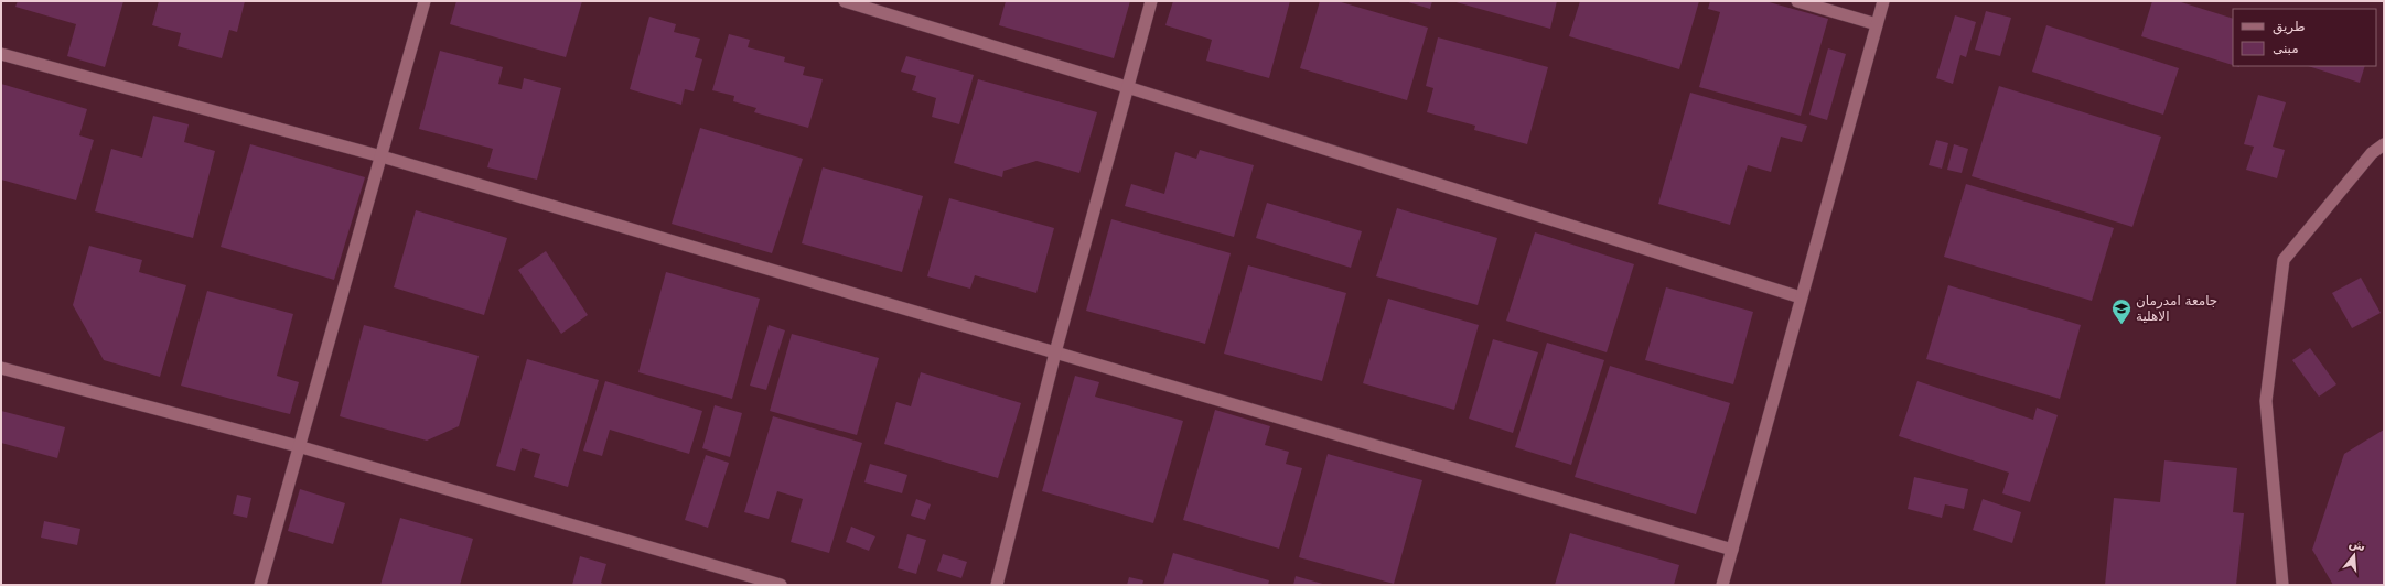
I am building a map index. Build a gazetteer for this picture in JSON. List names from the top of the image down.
{
  "places": {
    "school or university": ["جامعة امدرمان الاهلية"]
  },
  "legend": ["طريق", "مبنى"],
  "north": "top"
}
